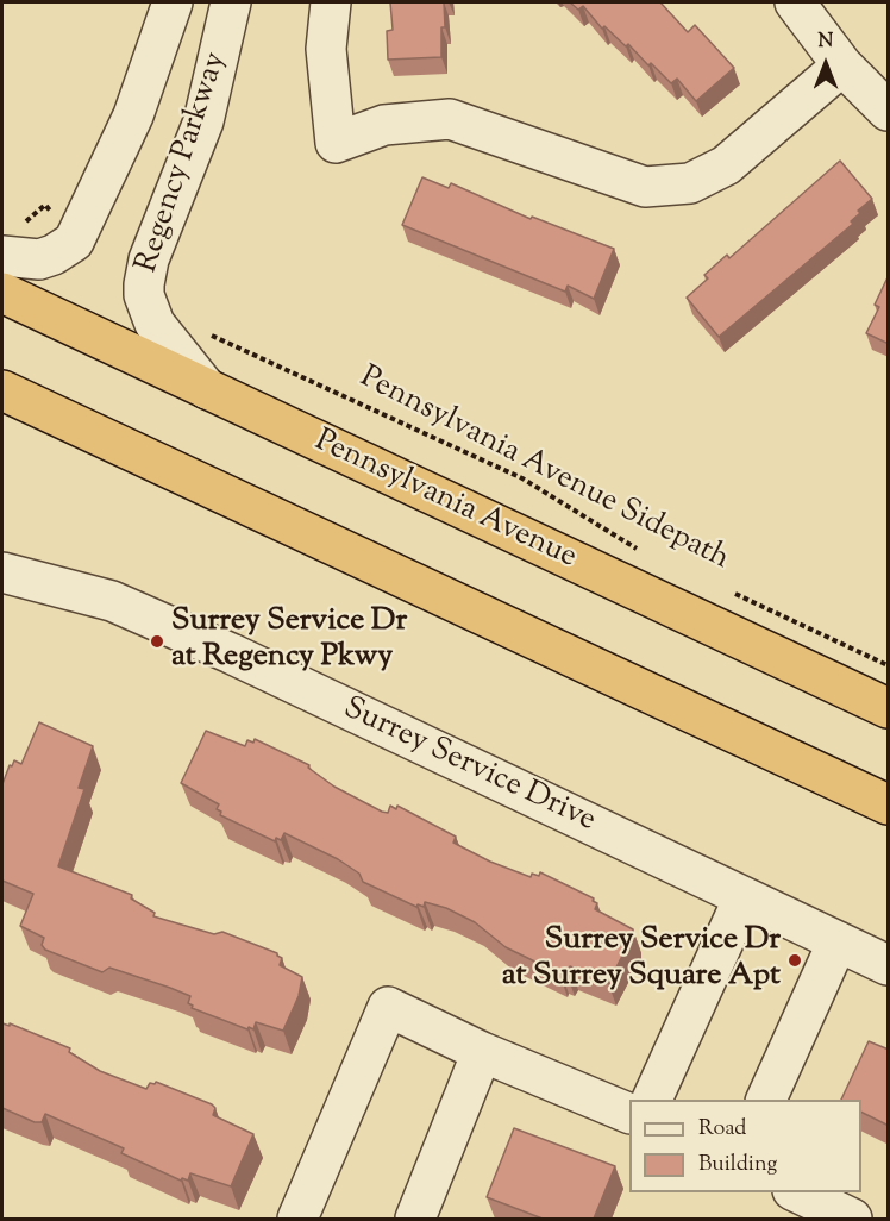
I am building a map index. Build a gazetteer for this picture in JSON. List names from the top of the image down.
{
  "streets": {
    "highway": ["Pennsylvania Avenue"],
    "street": ["Regency Parkway", "Surrey Service Drive"],
    "path": ["Pennsylvania Avenue Sidepath"]
  },
  "crossings": [
    ["Regency Parkway", "Pennsylvania Avenue"]
  ],
  "places": ["Surrey Service Dr at Regency Pkwy", "Surrey Service Dr at Surrey Square Apt"],
  "legend": ["Road", "Building"],
  "north": "top"
}
